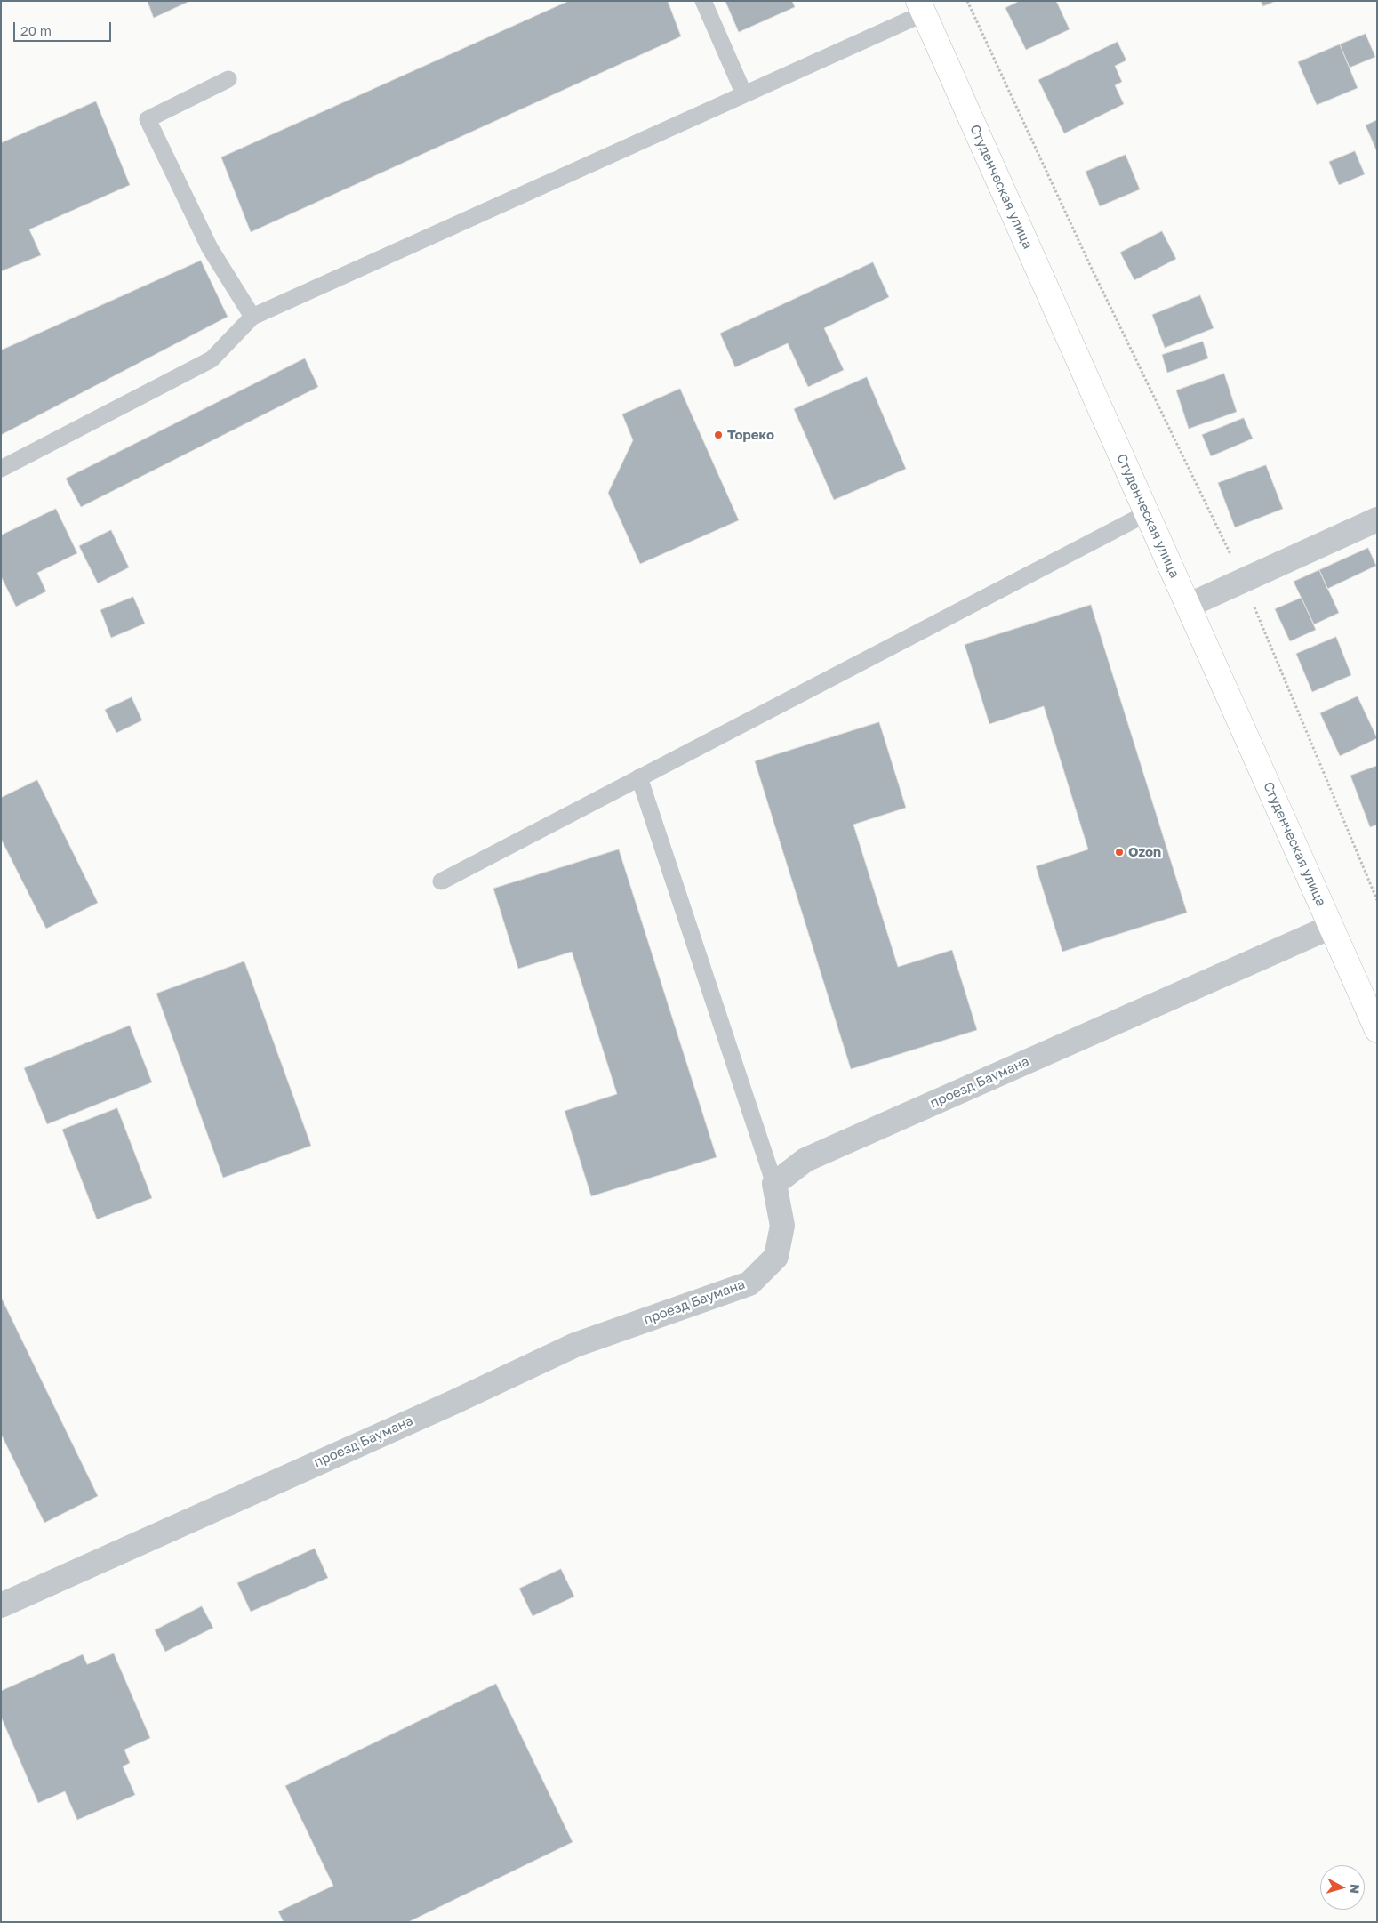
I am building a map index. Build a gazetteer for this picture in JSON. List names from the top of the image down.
{
  "streets": {
    "main road": ["Студенческая улица"],
    "street": ["проезд Баумана"]
  },
  "crossings": [
    ["Студенческая улица", "проезд Баумана"]
  ],
  "places": ["Тореко", "Ozon"],
  "scale_bar": "20 m",
  "north": "right"
}
